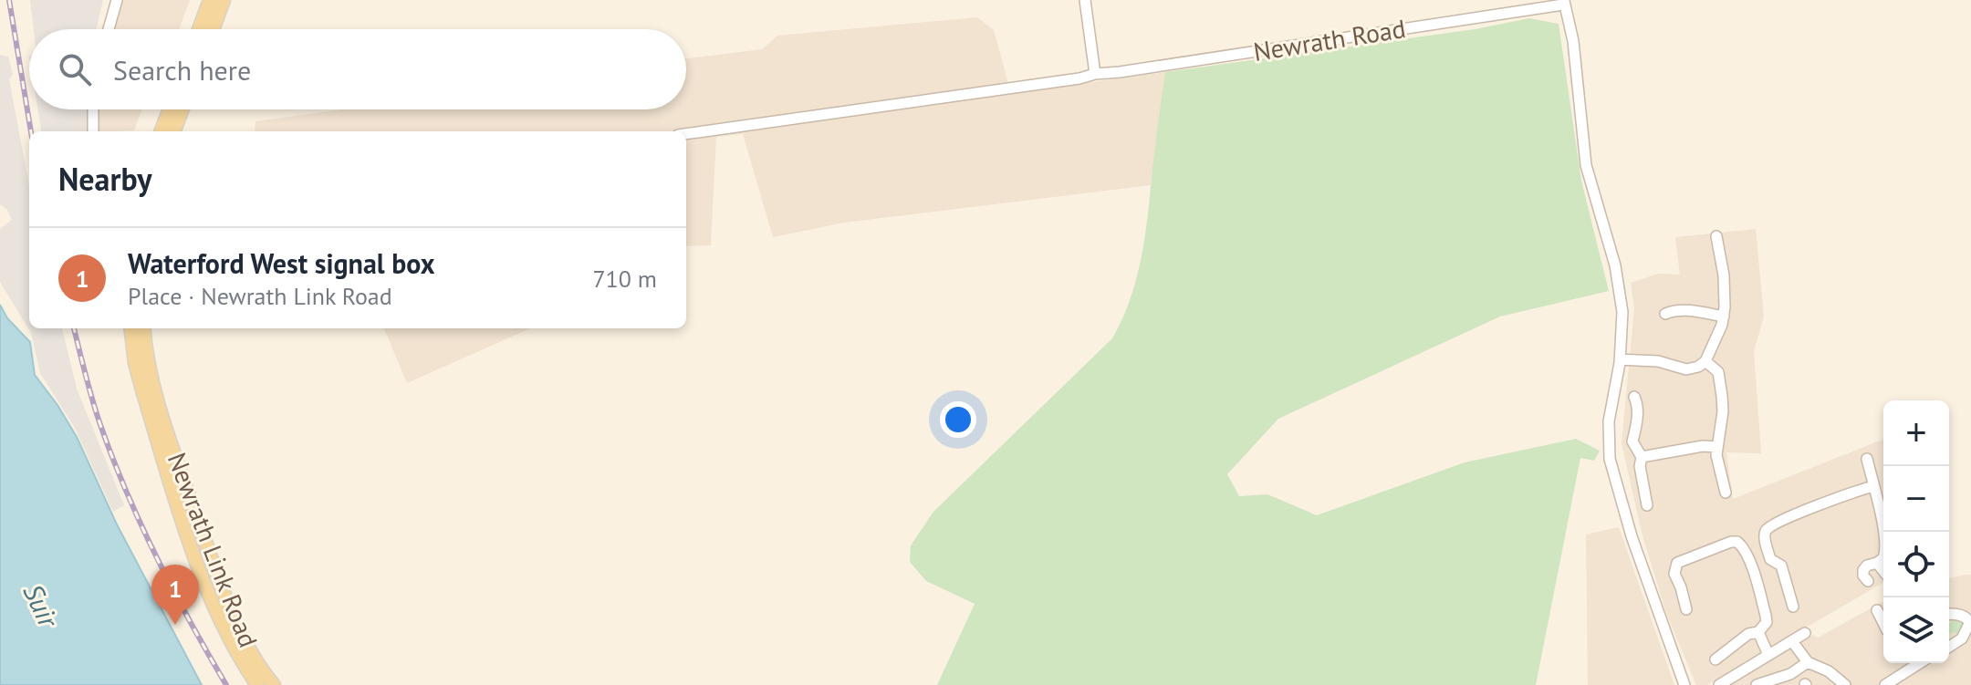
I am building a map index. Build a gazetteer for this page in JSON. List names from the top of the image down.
{
  "streets": {
    "main road": ["Newrath Link Road"],
    "street": ["Newrath Road"]
  },
  "water": ["Suir"],
  "page": {
    "search": "Search here",
    "heading": "Nearby",
    "list": [
      {
        "mark": "1",
        "name": "Waterford West signal box",
        "note": "Place · Newrath Link Road",
        "value": "710 m"
      }
    ],
    "map_buttons": ["+", "−"],
    "pins": "1"
  }
}
